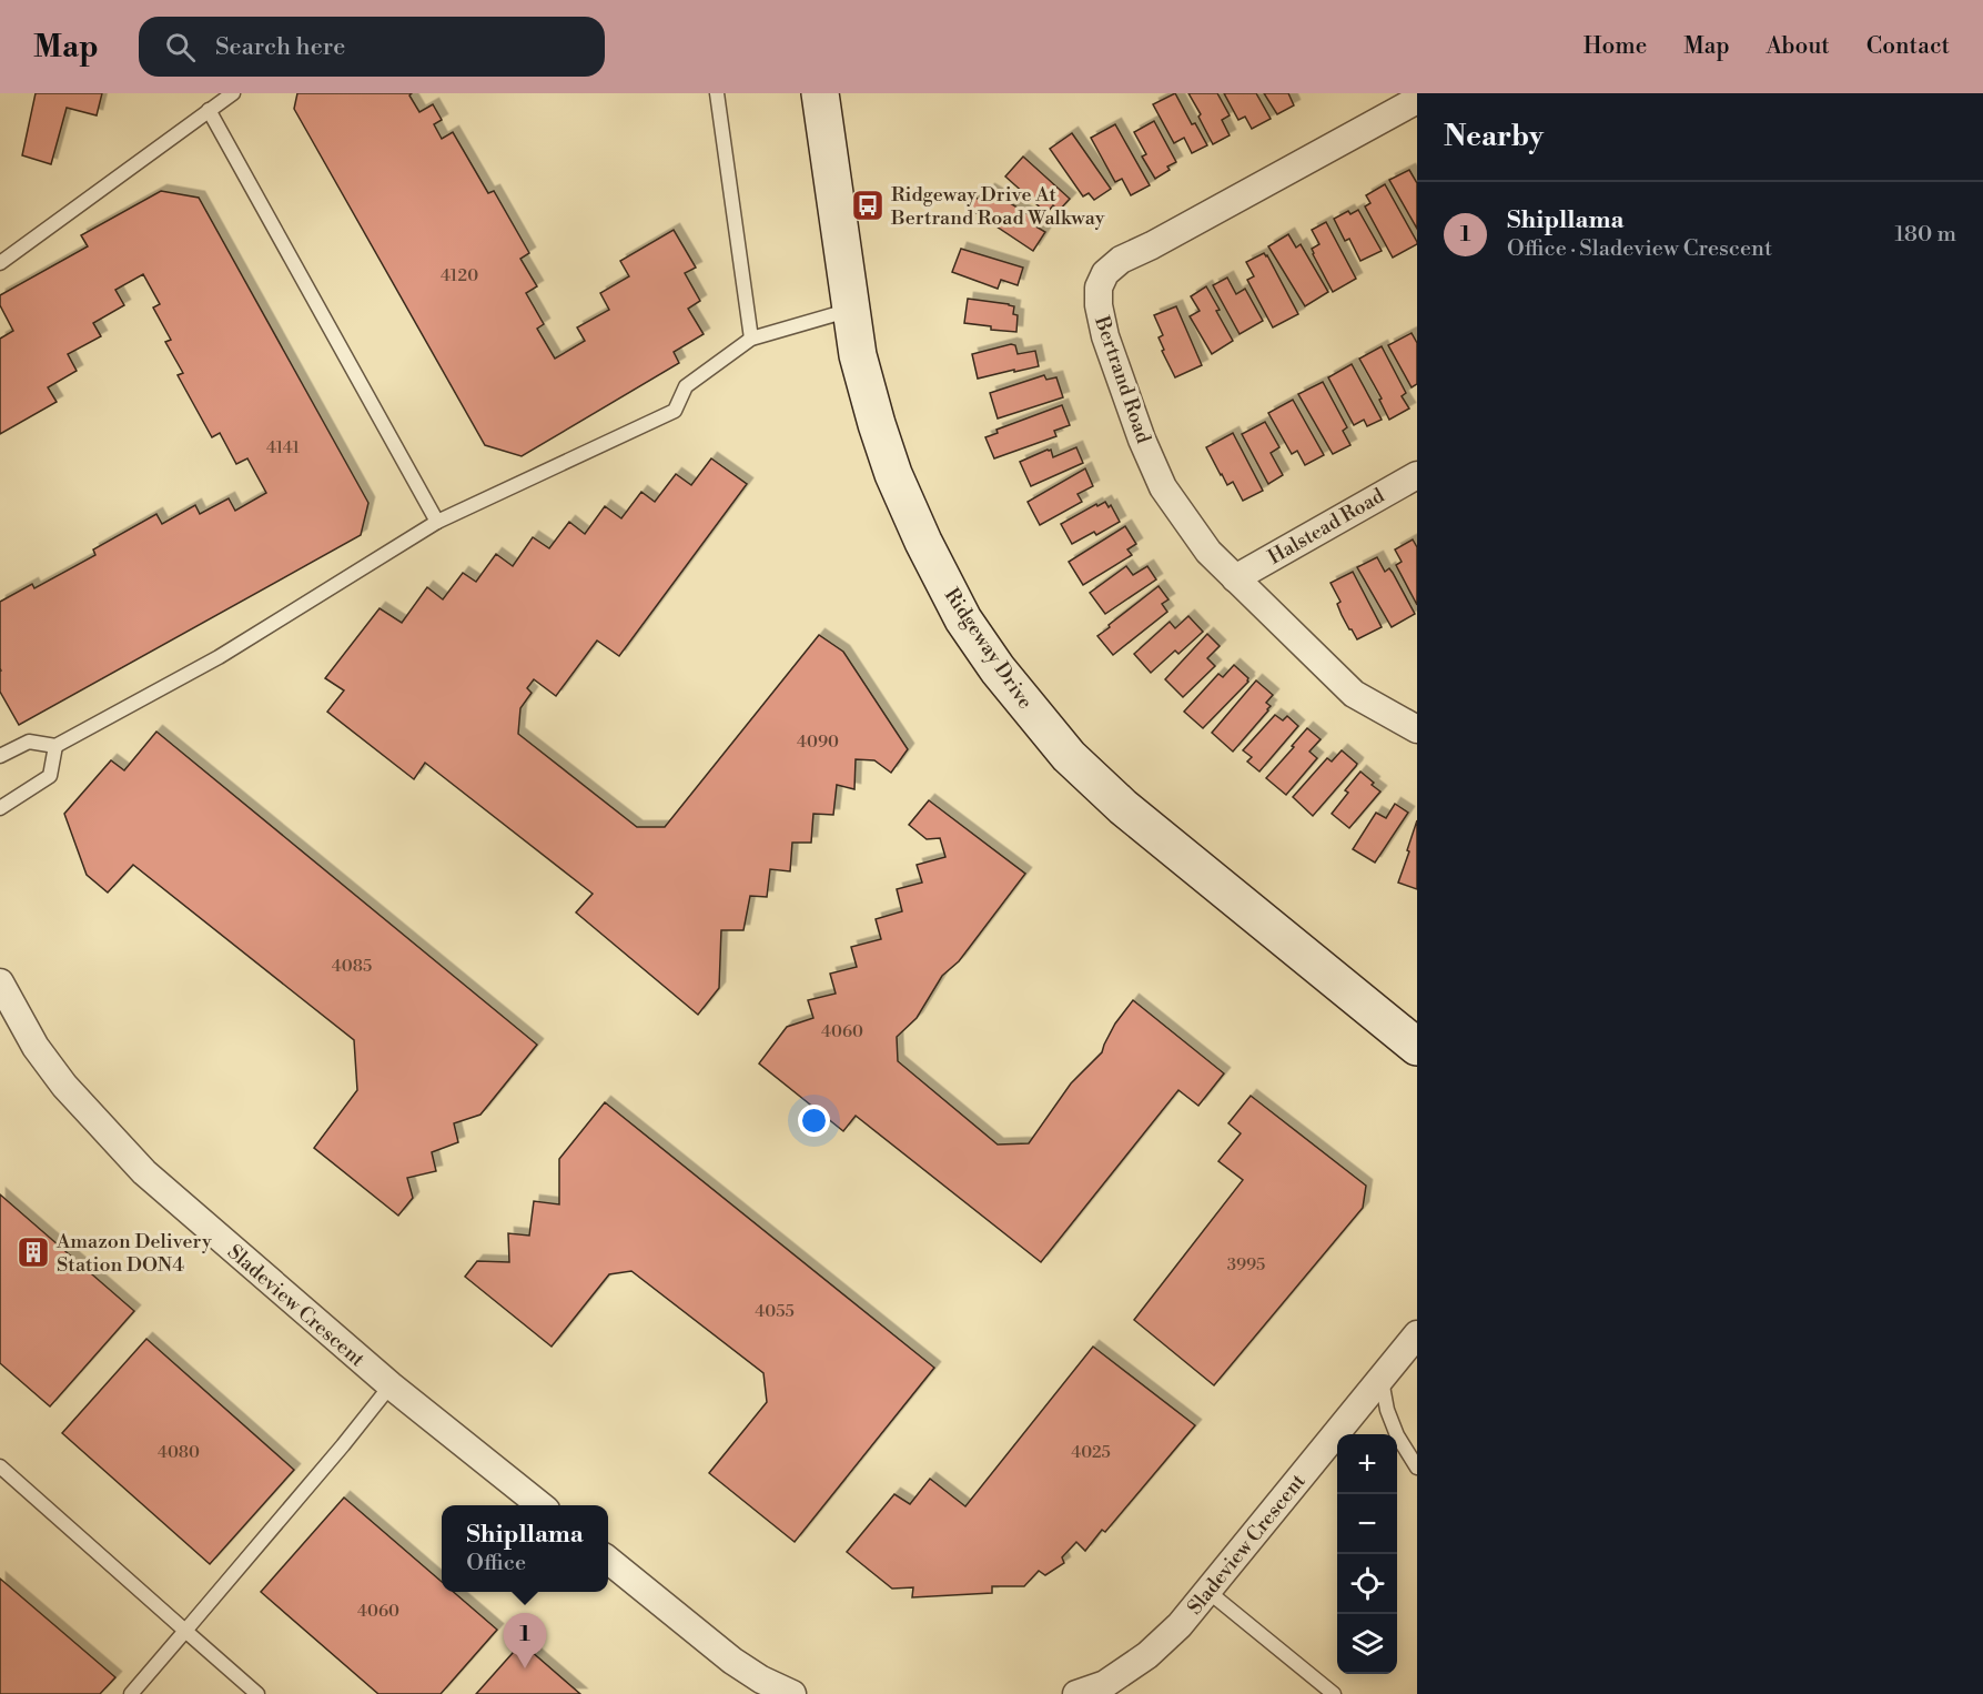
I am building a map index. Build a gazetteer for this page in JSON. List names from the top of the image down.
{
  "streets": {
    "street": [
      "Bertrand Road",
      "Halstead Road",
      "Ridgeway Drive",
      "Sladeview Crescent"
    ]
  },
  "crossings": [
    ["Bertrand Road", "Halstead Road"]
  ],
  "places": {
    "bus stop": ["Ridgeway Drive At Bertrand Road Walkway"],
    "building": ["Amazon Delivery Station DON4"]
  },
  "house_numbers": [
    "4120",
    "4141",
    "4090",
    "4085",
    "4060",
    "3995",
    "4055",
    "4080",
    "4025",
    "4060"
  ],
  "page": {
    "header": "Map",
    "search": "Search here",
    "nav": [
      "Home",
      "Map",
      "About",
      "Contact"
    ],
    "heading": "Nearby",
    "list": [
      {
        "mark": "1",
        "name": "Shipllama",
        "note": "Office · Sladeview Crescent",
        "value": "180 m"
      }
    ],
    "map_buttons": ["+", "−"],
    "popup": ["Shipllama", "Office"],
    "pins": "1"
  }
}
